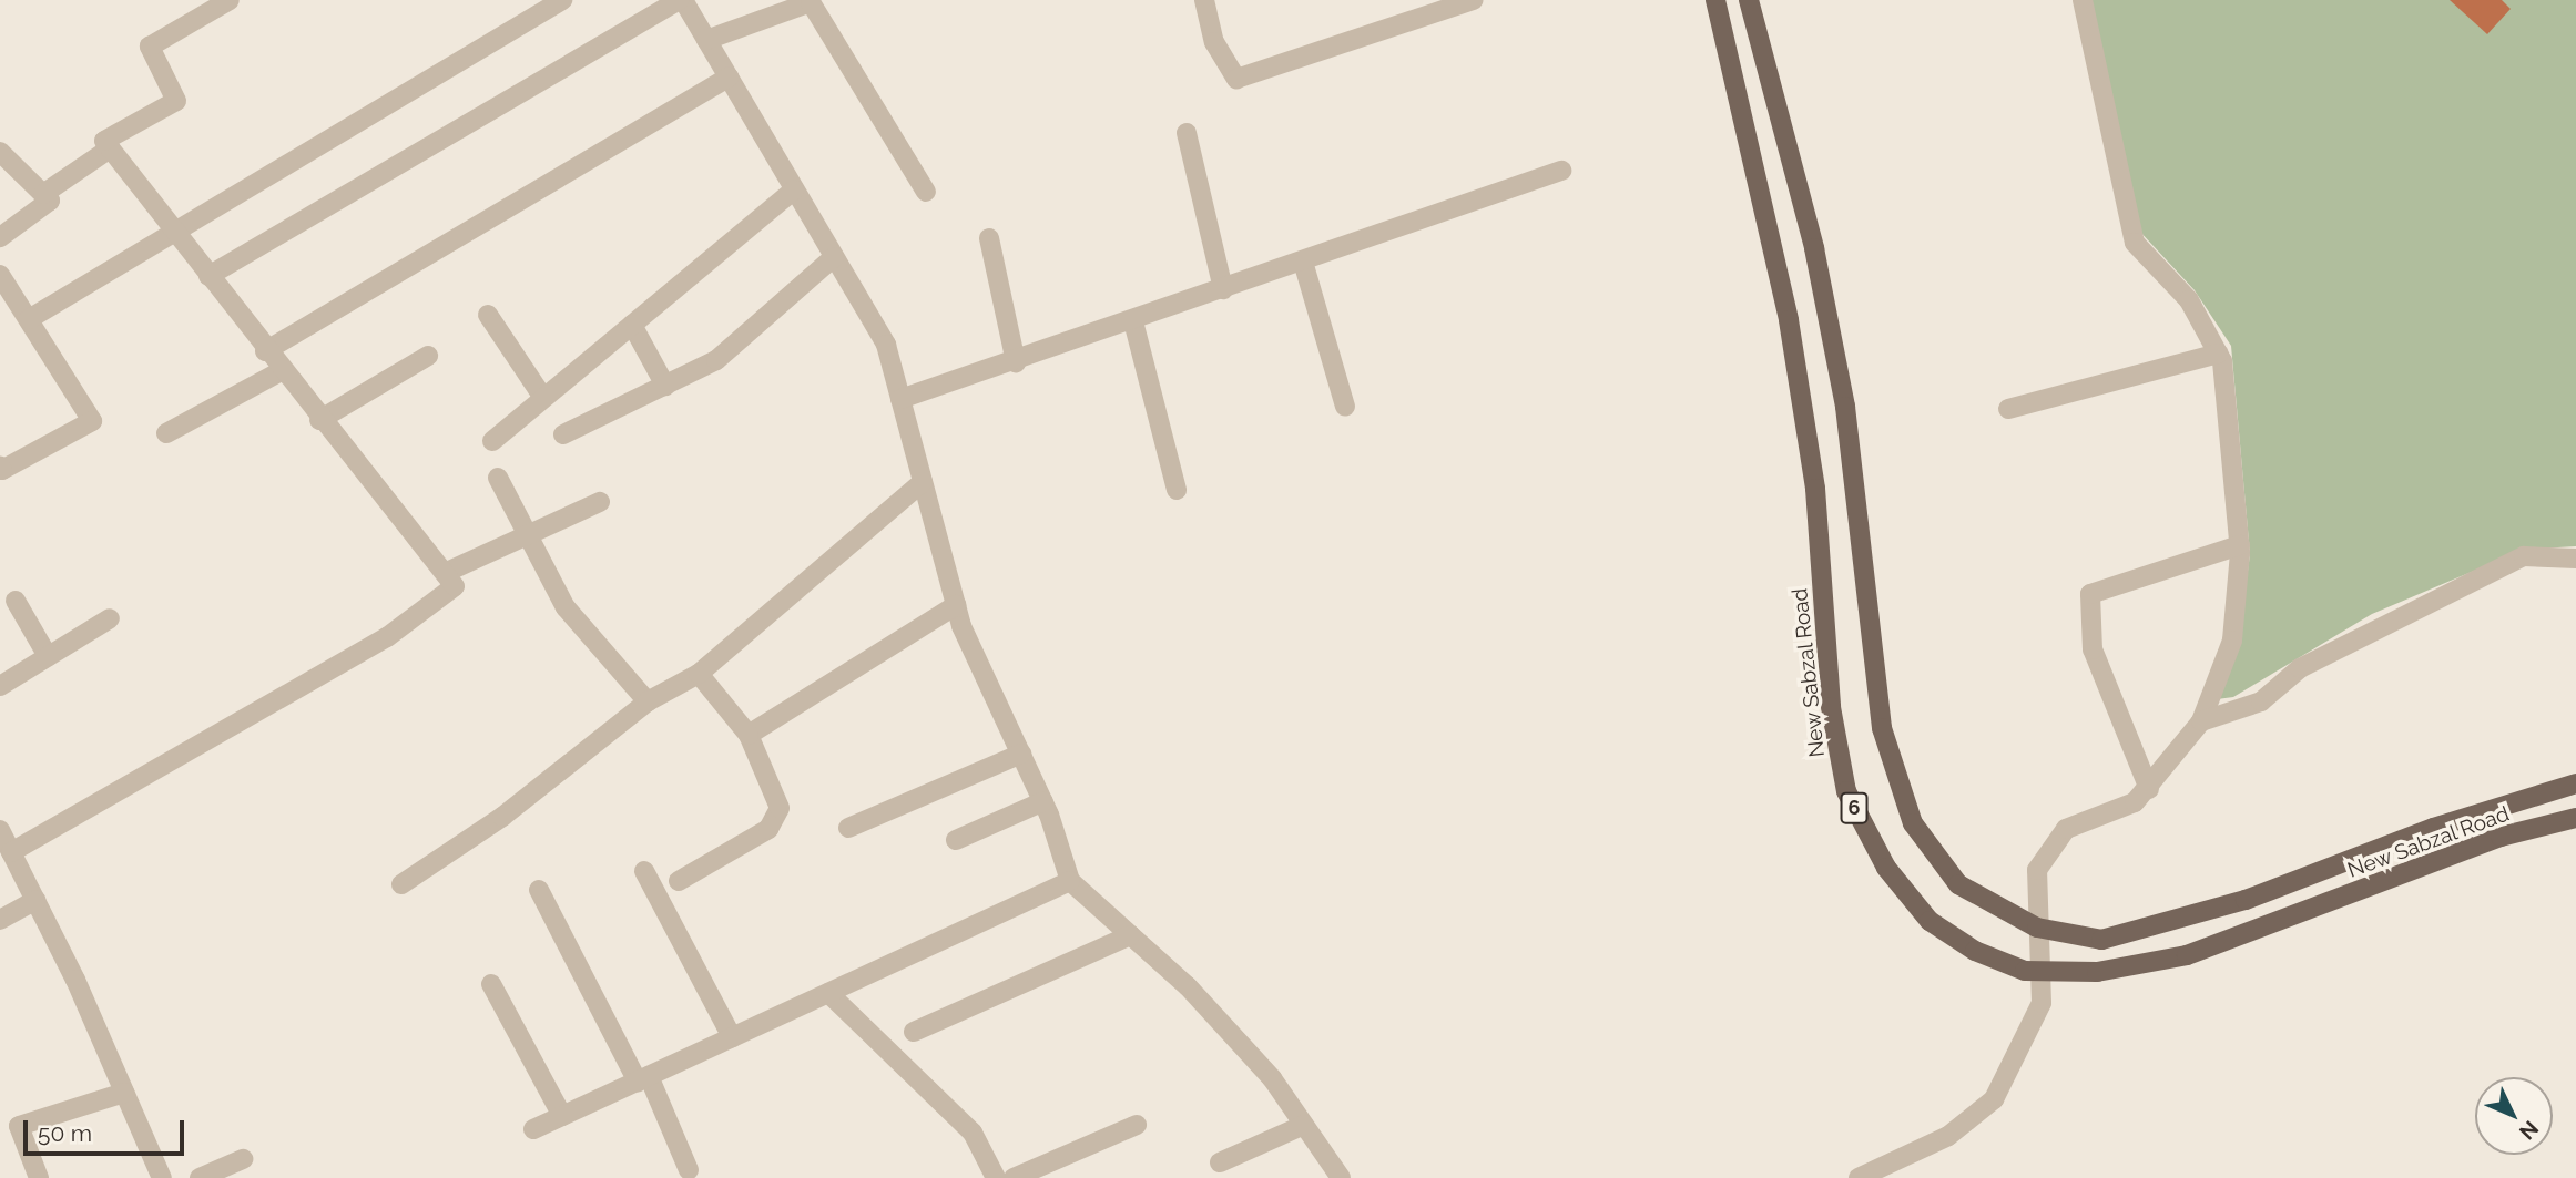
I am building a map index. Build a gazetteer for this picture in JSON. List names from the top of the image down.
{
  "streets": {
    "main road": ["New Sabzal Road", "6"]
  },
  "scale_bar": "50 m",
  "north": "bottom right"
}
